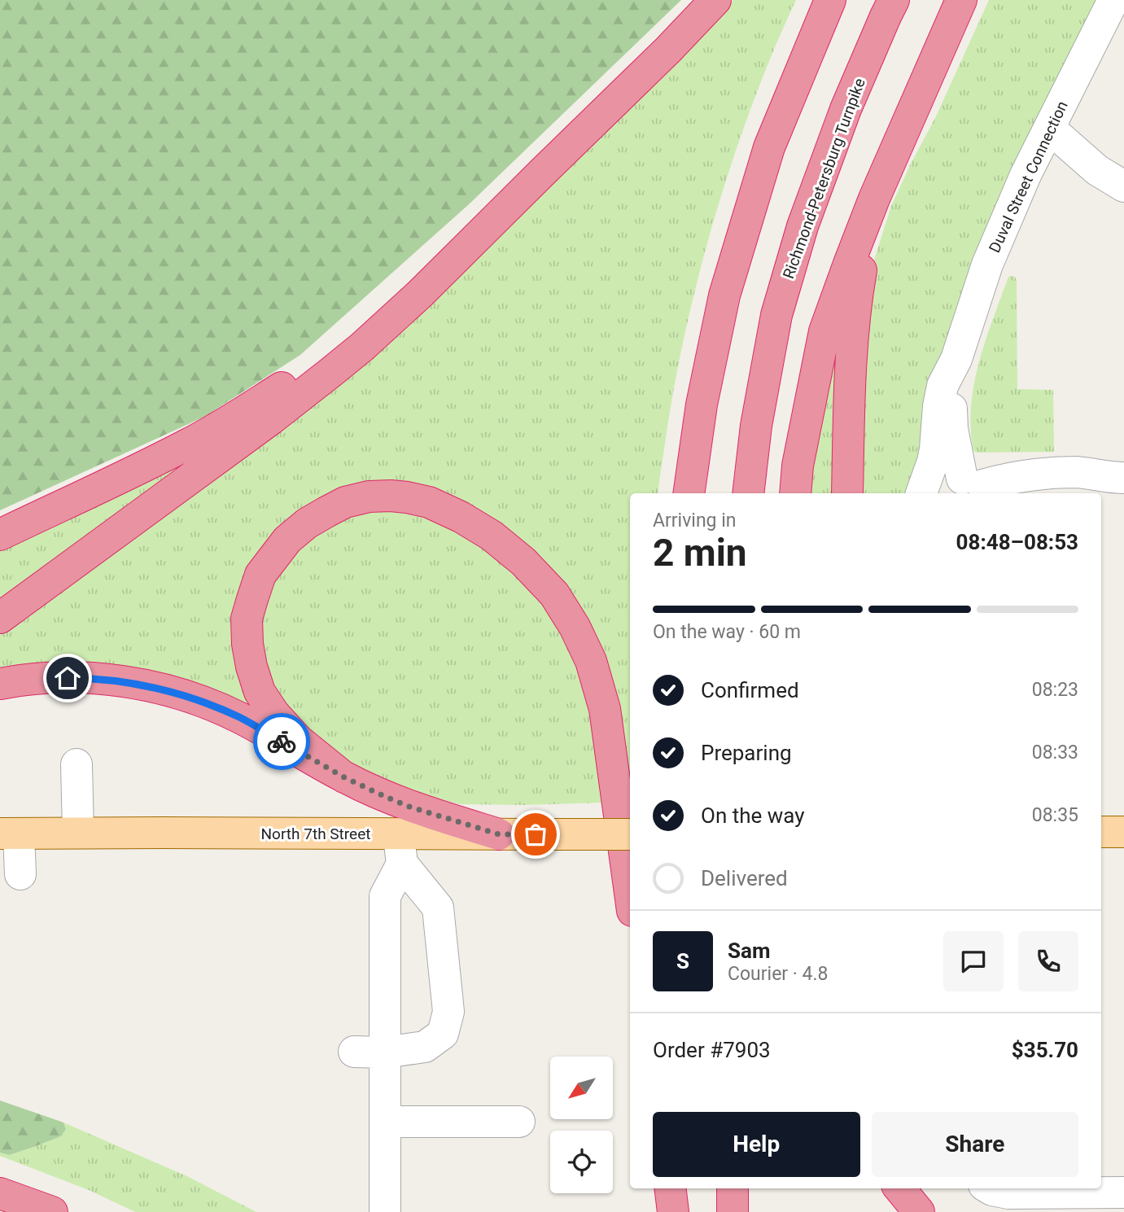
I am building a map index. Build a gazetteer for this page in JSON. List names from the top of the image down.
{
  "streets": {
    "highway": ["Richmond-Petersburg Turnpike"],
    "main road": ["North 7th Street"],
    "street": ["Duval Street Connection"]
  },
  "north": "bottom left",
  "page": {
    "heading": ["2 min", "Arriving in", "08:48–08:53"],
    "panel": [
      "Sam",
      "Courier · 4.8",
      "Order #7903",
      "$35.70"
    ],
    "bar": "On the way · 60 m",
    "list": [
      ["Confirmed", "08:23"],
      ["Preparing", "08:33"],
      ["On the way", "08:35"],
      "Delivered"
    ],
    "round": "S",
    "buttons": ["Help", "Share"]
  }
}
